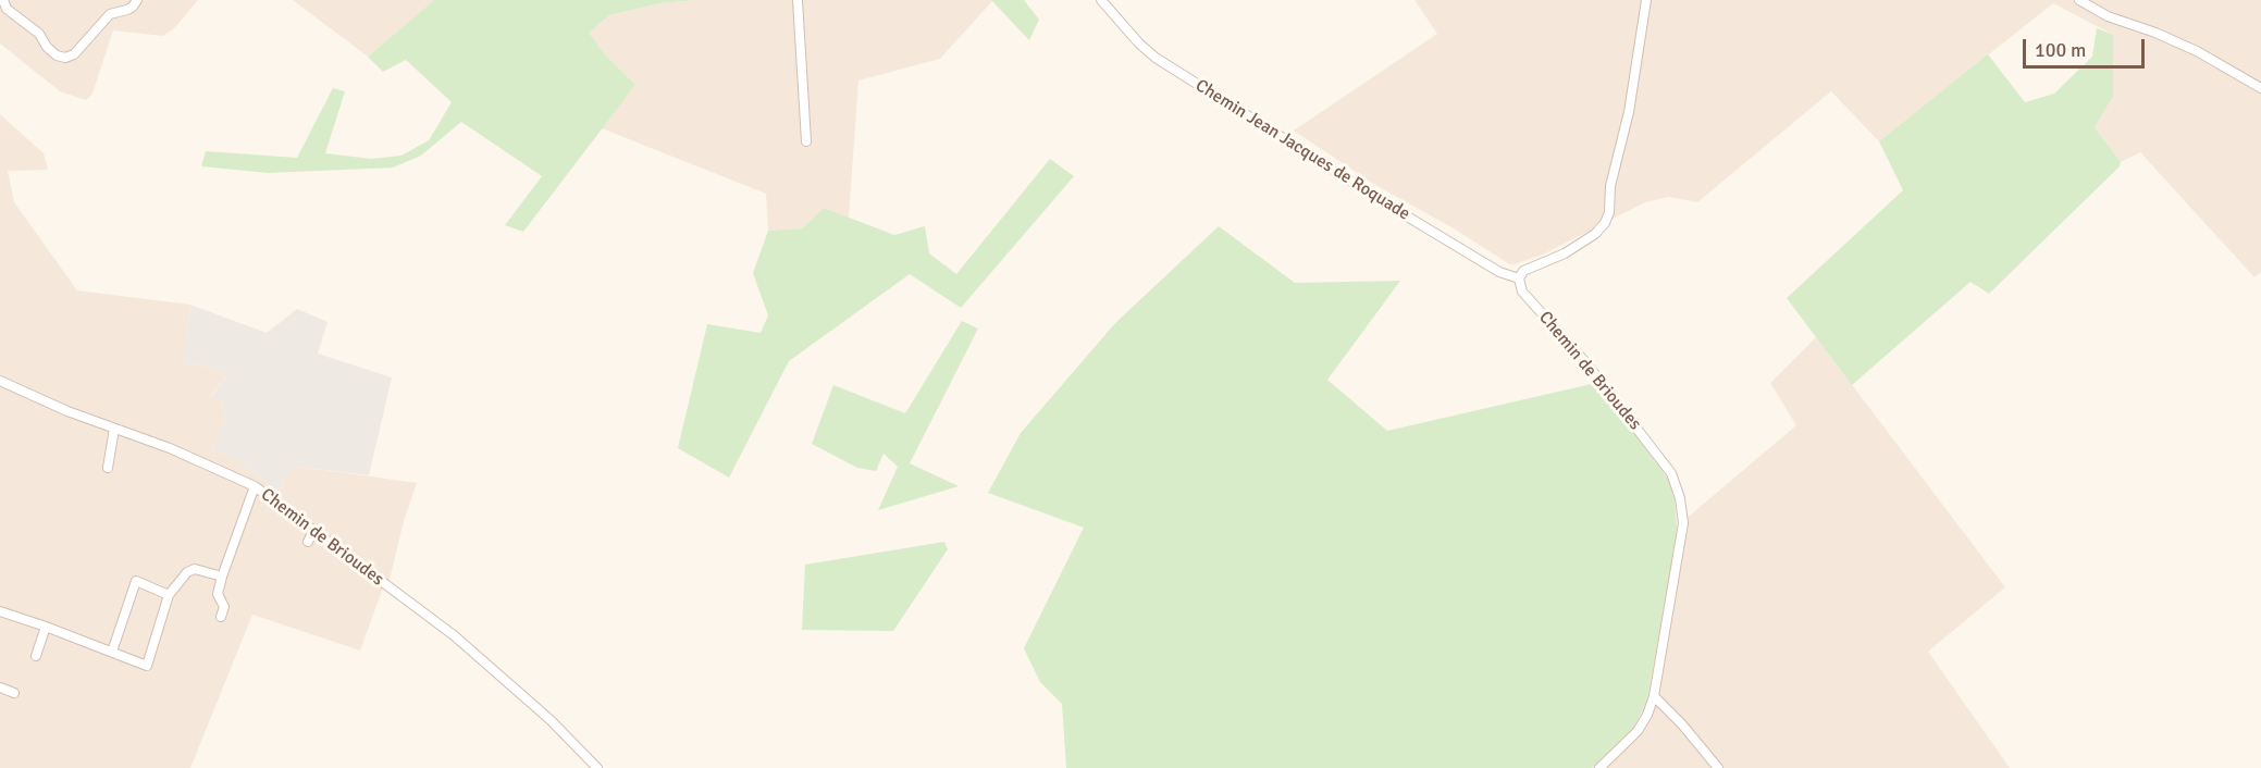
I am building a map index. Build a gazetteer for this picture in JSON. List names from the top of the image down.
{
  "streets": {
    "street": ["Chemin Jean Jacques de Roquade", "Chemin de Brioudes"]
  },
  "crossings": [
    ["Chemin Jean Jacques de Roquade", "Chemin de Brioudes"]
  ],
  "scale_bar": "100 m"
}
